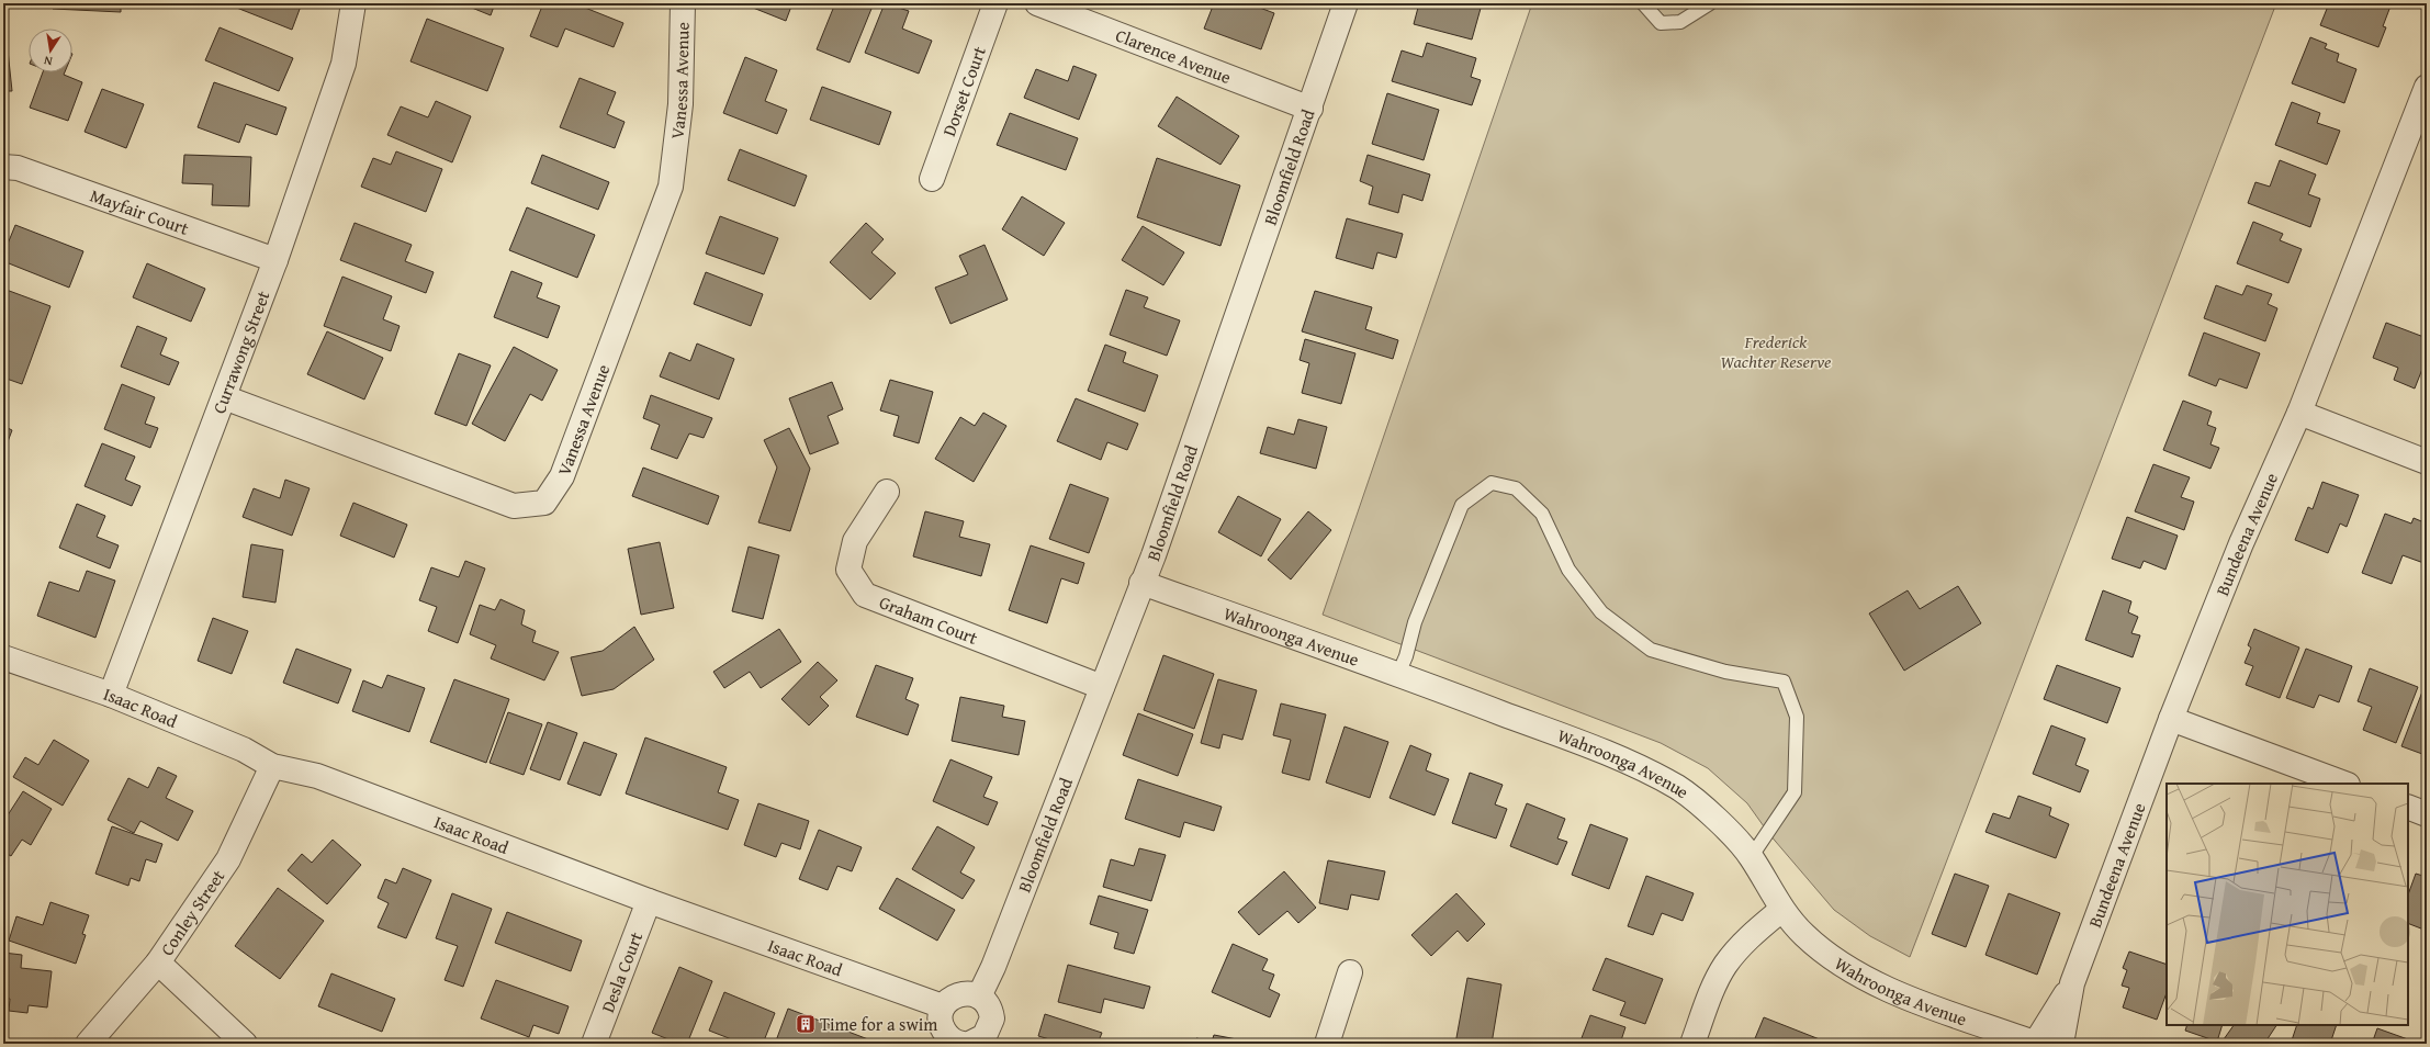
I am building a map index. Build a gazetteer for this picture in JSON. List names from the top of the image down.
{
  "streets": {
    "street": [
      "Clarence Avenue",
      "Vanessa Avenue",
      "Dorset Court",
      "Bloomfield Road",
      "Mayfair Court",
      "Currawong Street",
      "Bundeena Avenue",
      "Graham Court",
      "Wahroonga Avenue",
      "Isaac Road",
      "Conley Street",
      "Desla Court"
    ]
  },
  "crossings": [
    ["Clarence Avenue", "Bloomfield Road"],
    ["Vanessa Avenue", "Currawong Street"],
    ["Bloomfield Road", "Graham Court"],
    ["Bloomfield Road", "Wahroonga Avenue"],
    ["Mayfair Court", "Currawong Street"],
    ["Currawong Street", "Isaac Road"],
    ["Bundeena Avenue", "Wahroonga Avenue"],
    ["Isaac Road", "Conley Street"],
    ["Isaac Road", "Desla Court"]
  ],
  "parks": ["Frederick Wachter Reserve"],
  "places": {
    "building": ["Time for a swim"]
  },
  "north": "bottom"
}
